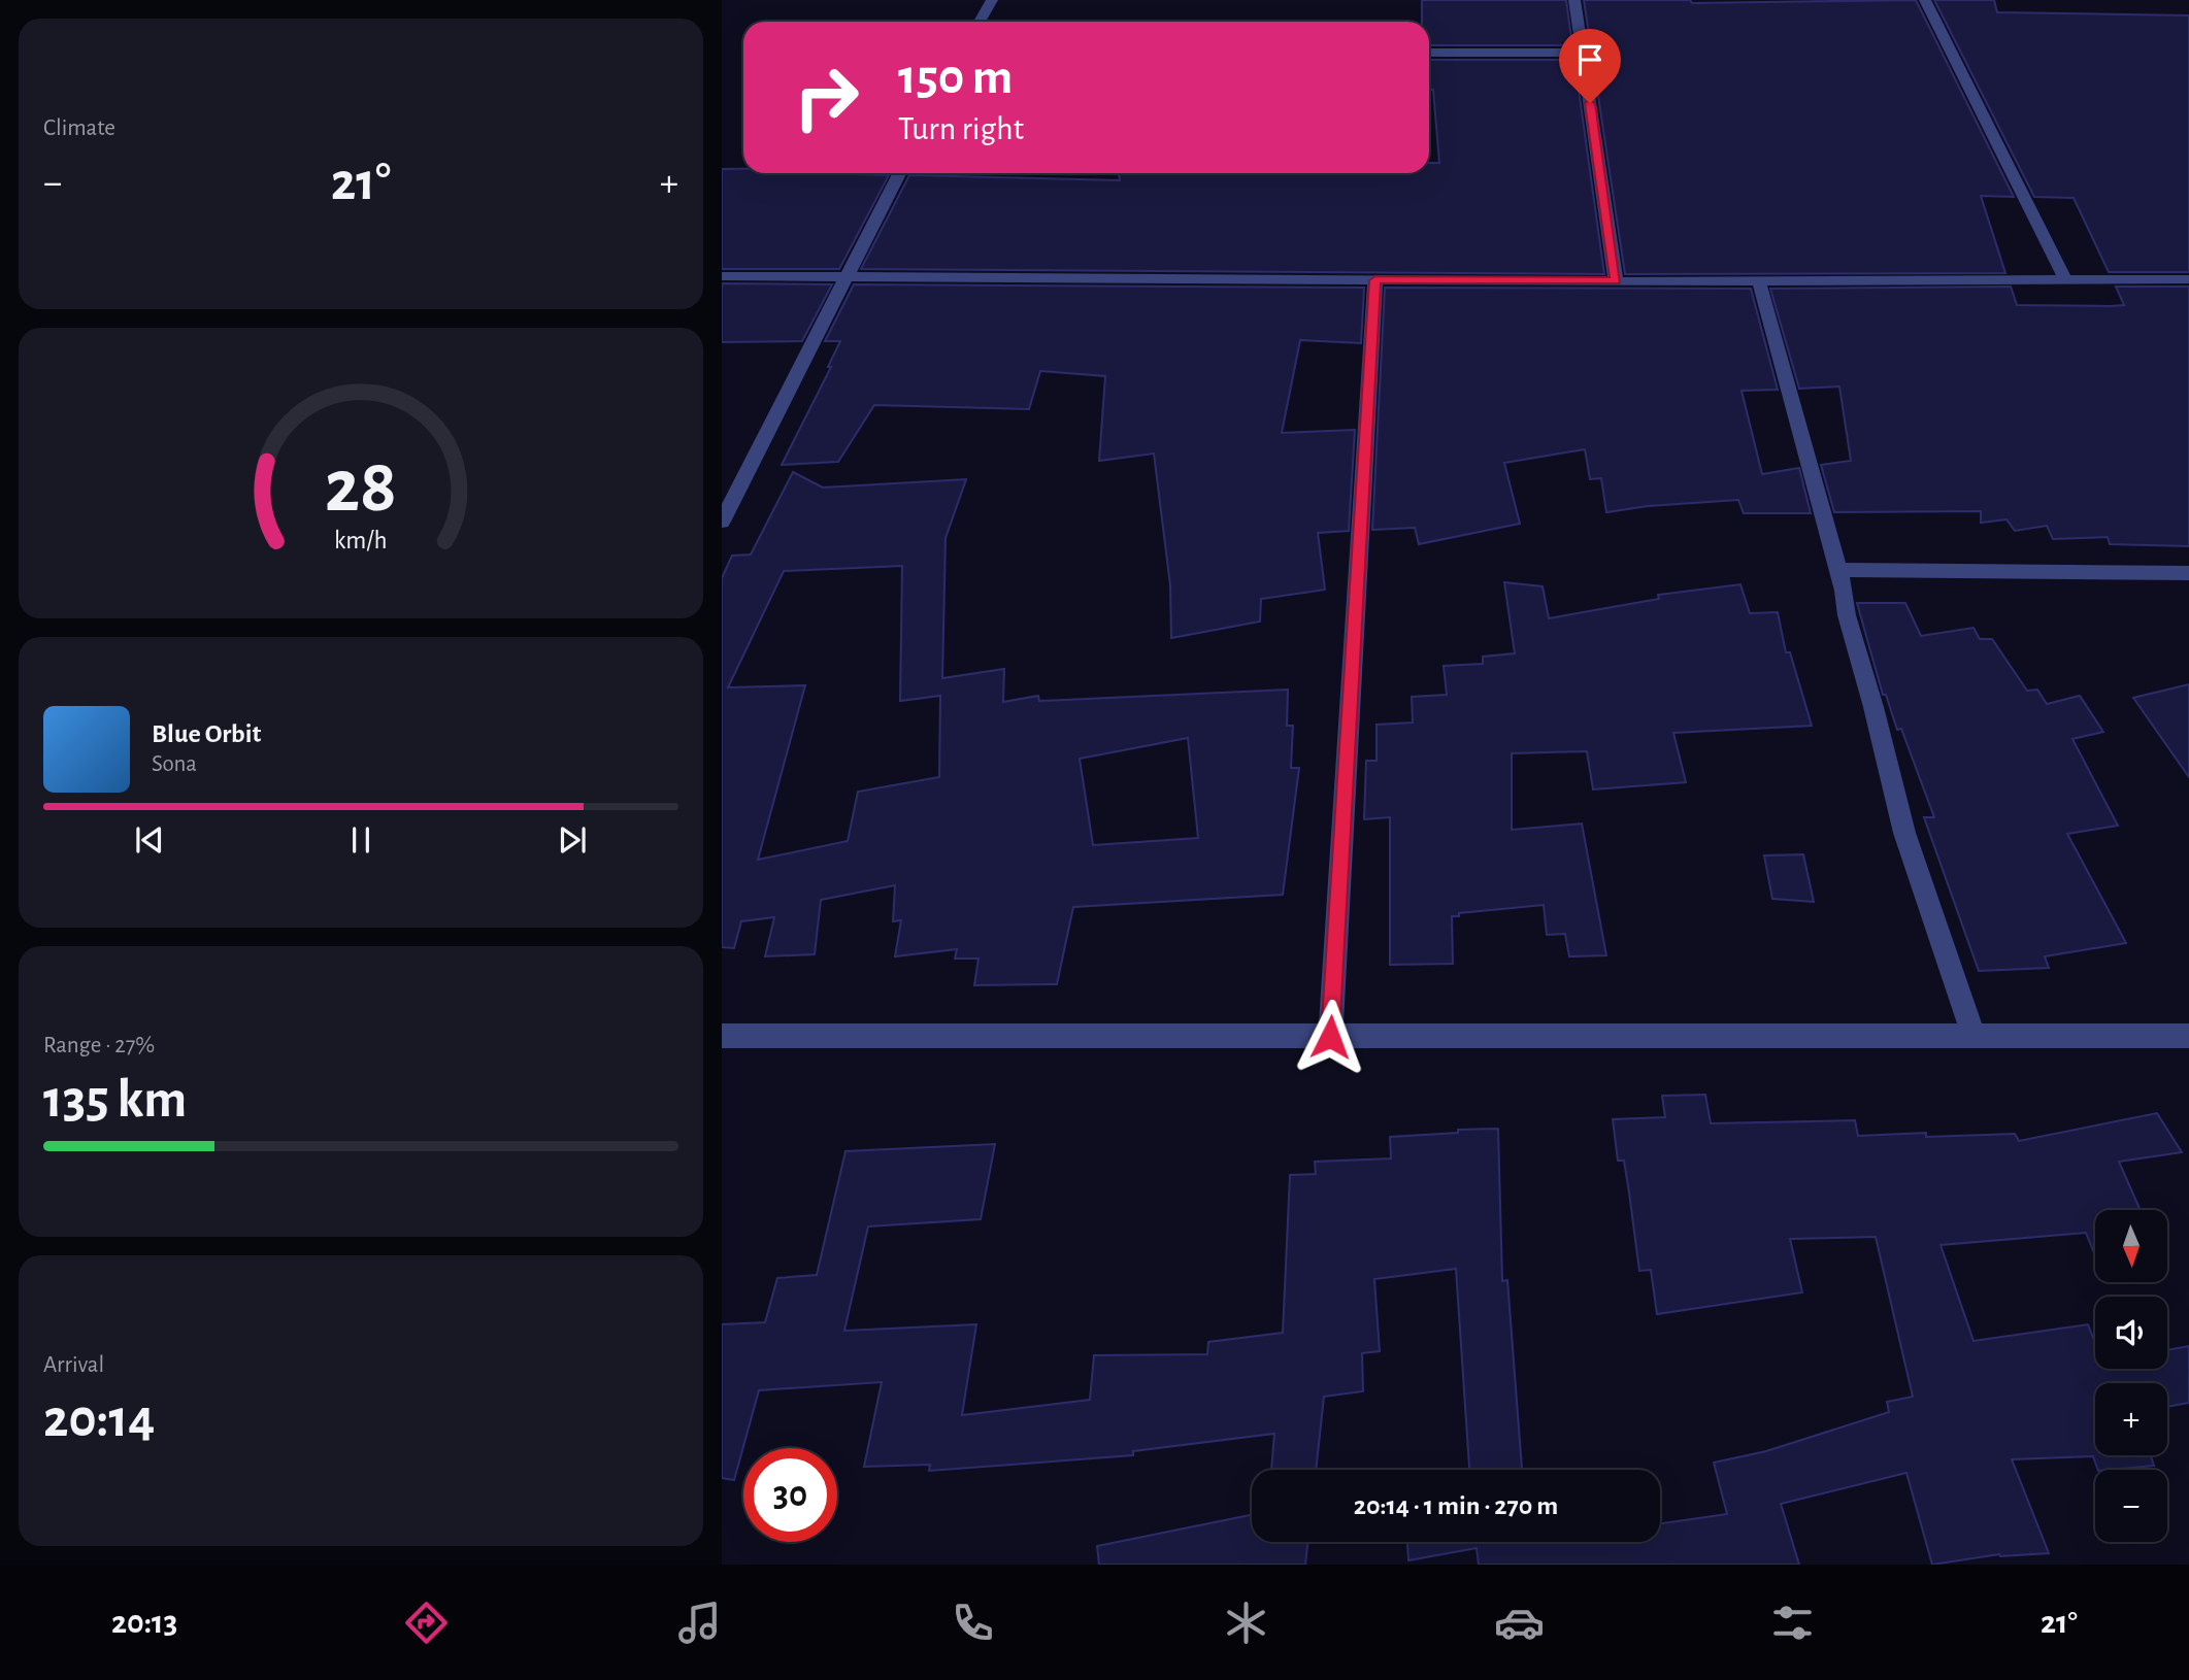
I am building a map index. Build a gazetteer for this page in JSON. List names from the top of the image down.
{
  "north": "bottom",
  "page": {
    "tile": [
      "Climate",
      ["Range · 27%", "135 km"],
      ["Arrival", "20:14"]
    ],
    "turn": ["150 m", "Turn right"],
    "heat": ["−", "21°", "+"],
    "song": ["Blue Orbit", "Sona"],
    "map_buttons": ["+", "−"],
    "limit": "30",
    "trip": "20:14 · 1 min · 270 m",
    "tabs": ["20:13", "21°"],
    "gauge": ["28", "km/h"]
  }
}
